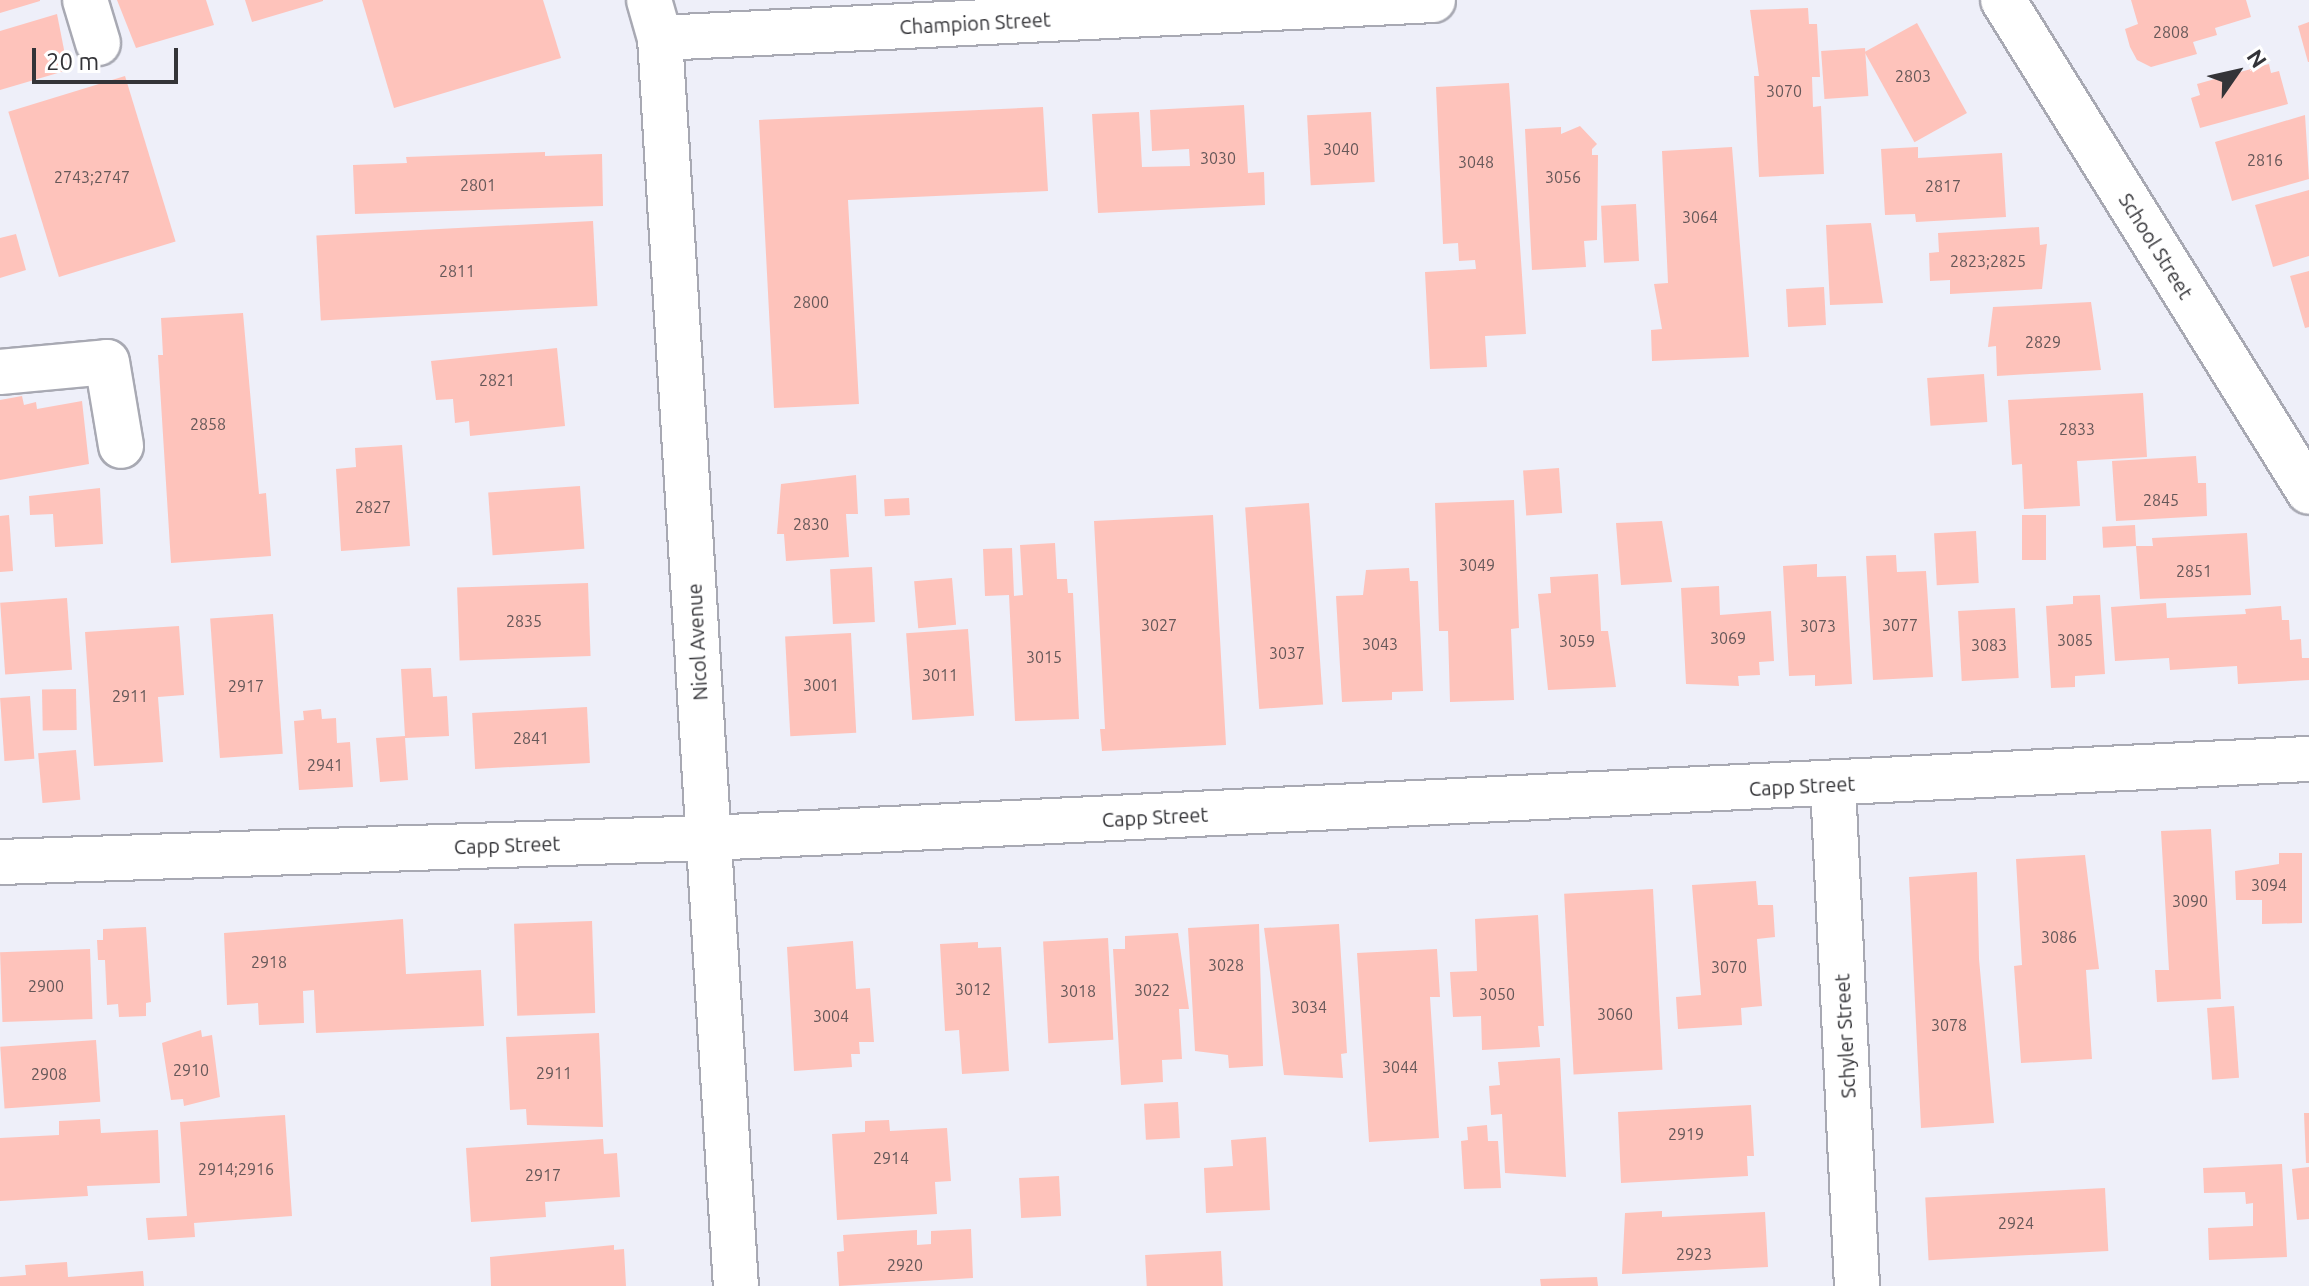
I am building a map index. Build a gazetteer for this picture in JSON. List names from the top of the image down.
{
  "streets": {
    "street": [
      "Champion Street",
      "School Street",
      "Nicol Avenue",
      "Capp Street",
      "Schyler Street"
    ]
  },
  "crossings": [
    ["Champion Street", "Nicol Avenue"],
    ["Nicol Avenue", "Capp Street"],
    ["Capp Street", "Schyler Street"]
  ],
  "house_numbers": [
    "2808",
    "2803",
    "3070",
    "3040",
    "3030",
    "2816",
    "3048",
    "2743;2747",
    "3056",
    "2801",
    "2817",
    "3064",
    "2823;2825",
    "2811",
    "2800",
    "2829",
    "2821",
    "2858",
    "2833",
    "2845",
    "2827",
    "2830",
    "3049",
    "2851",
    "2835",
    "3027",
    "3077",
    "3073",
    "3069",
    "3085",
    "3059",
    "3043",
    "3083",
    "3037",
    "3015",
    "3011",
    "3001",
    "2917",
    "2911",
    "2841",
    "2941",
    "3094",
    "3090",
    "3086",
    "2918",
    "3028",
    "3070",
    "2900",
    "3012",
    "3022",
    "3018",
    "3050",
    "3034",
    "3060",
    "3004",
    "3078",
    "3044",
    "2910",
    "2911",
    "2908",
    "2919",
    "2914",
    "2914;2916",
    "2917",
    "2924",
    "2923",
    "2920"
  ],
  "scale_bar": "20 m",
  "north": "top right"
}
